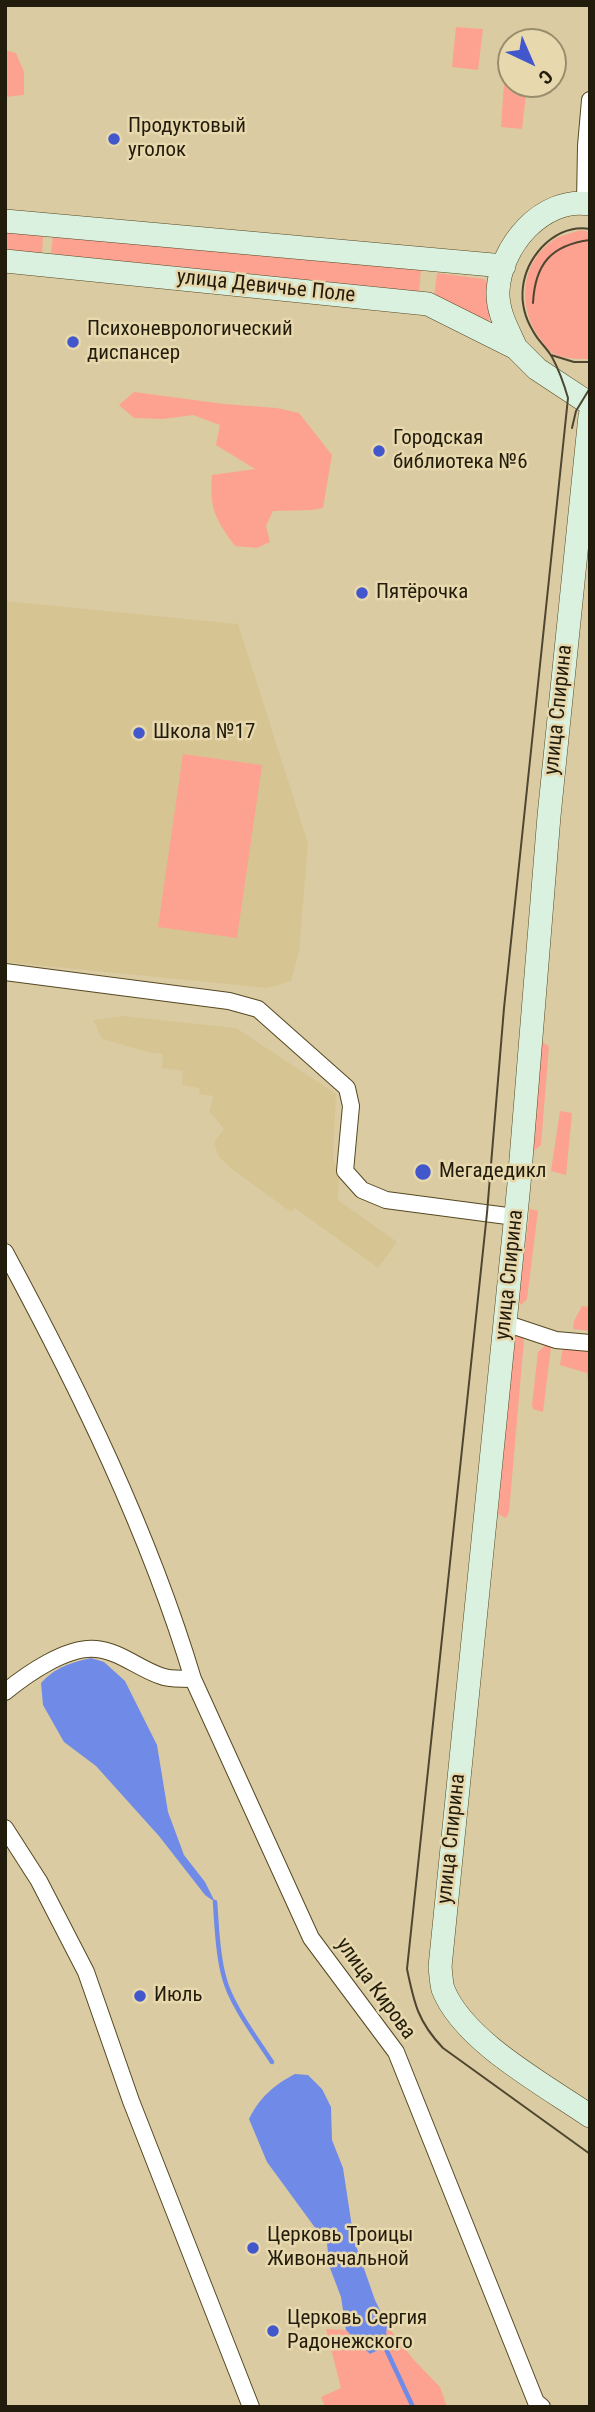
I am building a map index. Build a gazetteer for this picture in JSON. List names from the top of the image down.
{
  "streets": {
    "main road": ["улица Девичье Поле", "улица Спирина"],
    "street": ["улица Кирова"]
  },
  "places": [
    "Продуктовый уголок",
    "Психоневрологический диспансер",
    "Городская библиотека №6",
    "Пятёрочка",
    "Школа №17",
    "Мегадедикл",
    "Июль",
    "Церковь Троицы Живоначальной",
    "Церковь Сергия Радонежского"
  ],
  "north": "bottom right"
}
